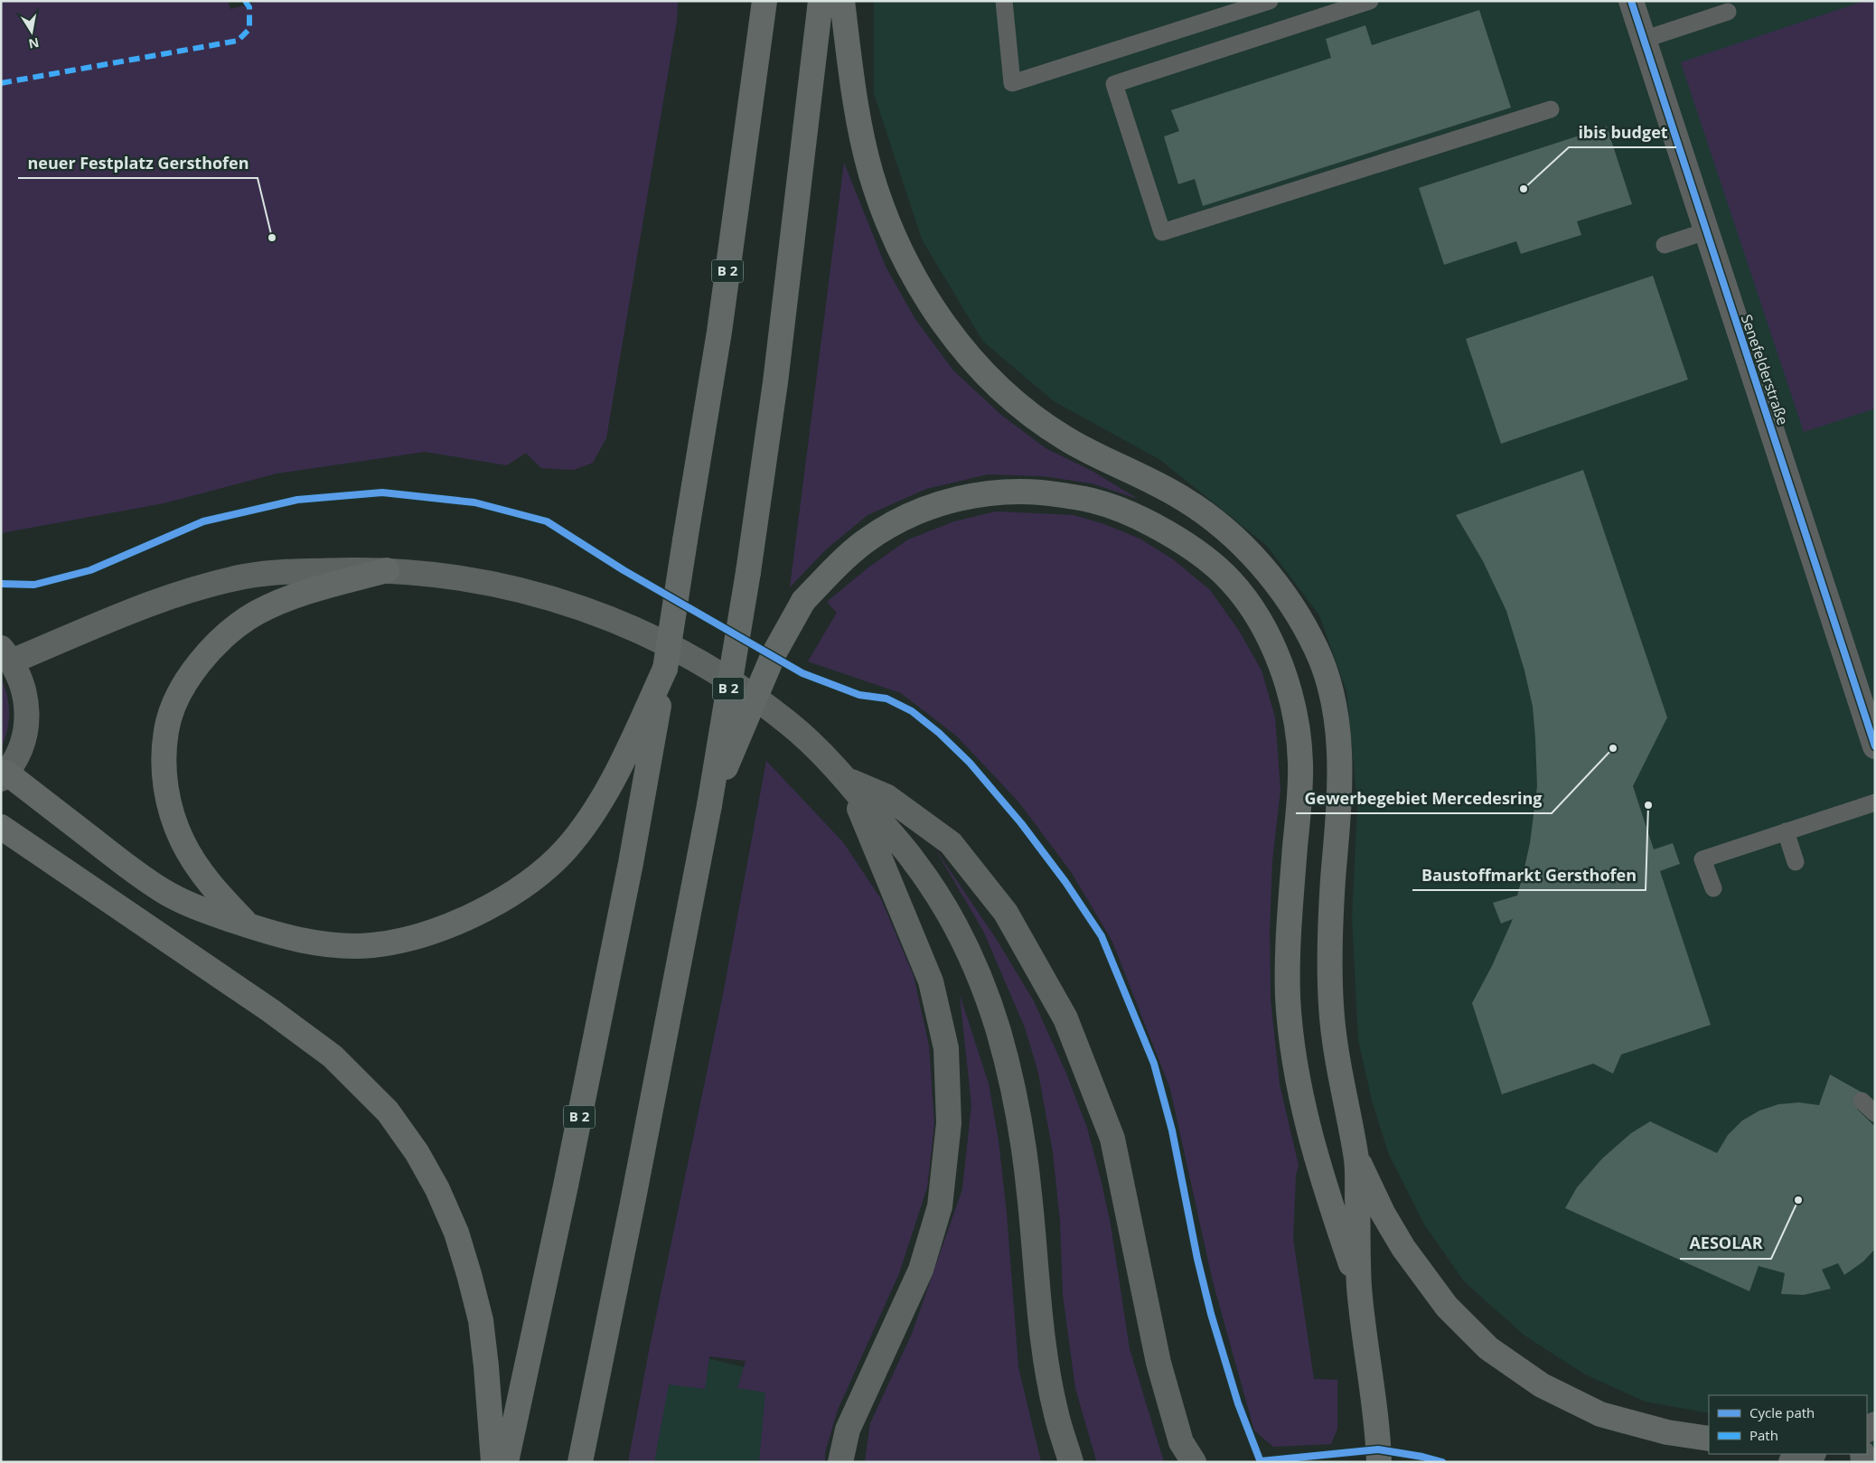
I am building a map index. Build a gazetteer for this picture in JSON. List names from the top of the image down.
{
  "streets": {
    "highway": ["B 2"],
    "street": ["Senefelderstraße"]
  },
  "places": [
    "ibis budget",
    "neuer Festplatz Gersthofen",
    "Gewerbegebiet Mercedesring",
    "Baustoffmarkt Gersthofen",
    "AESOLAR"
  ],
  "legend": ["Cycle path", "Path"],
  "north": "bottom"
}
